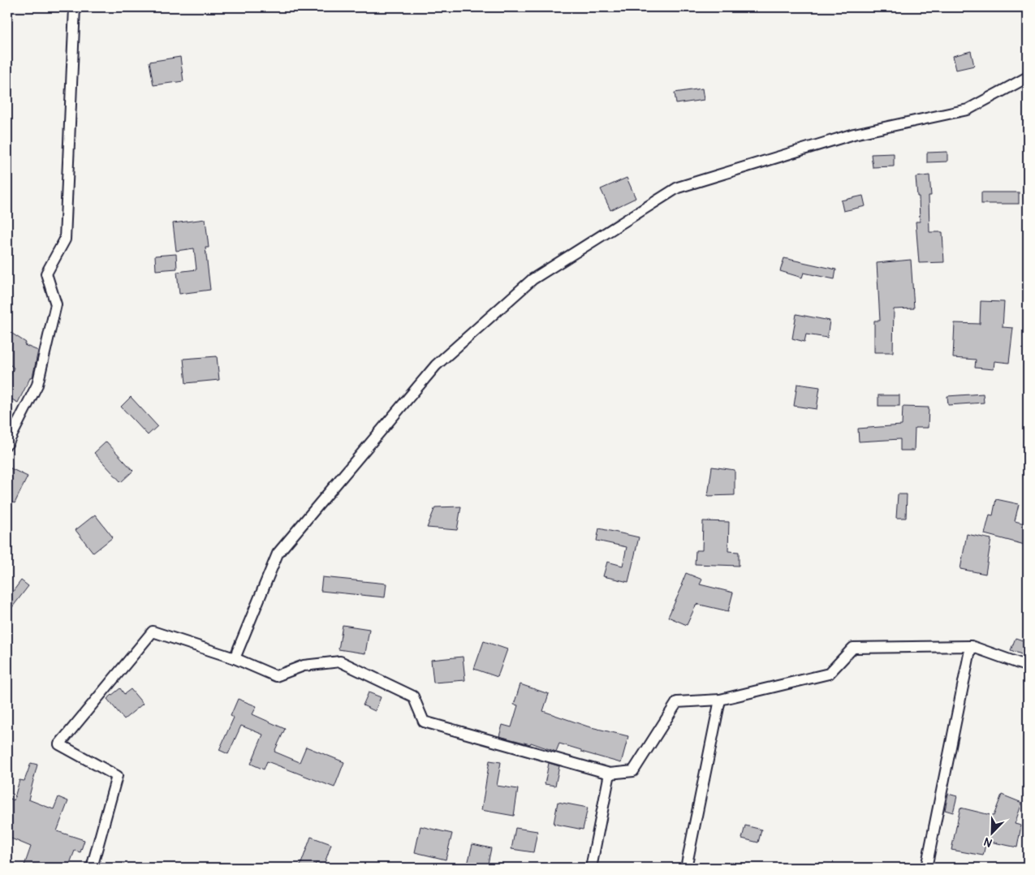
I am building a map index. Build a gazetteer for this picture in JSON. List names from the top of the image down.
{
  "north": "bottom left"
}
